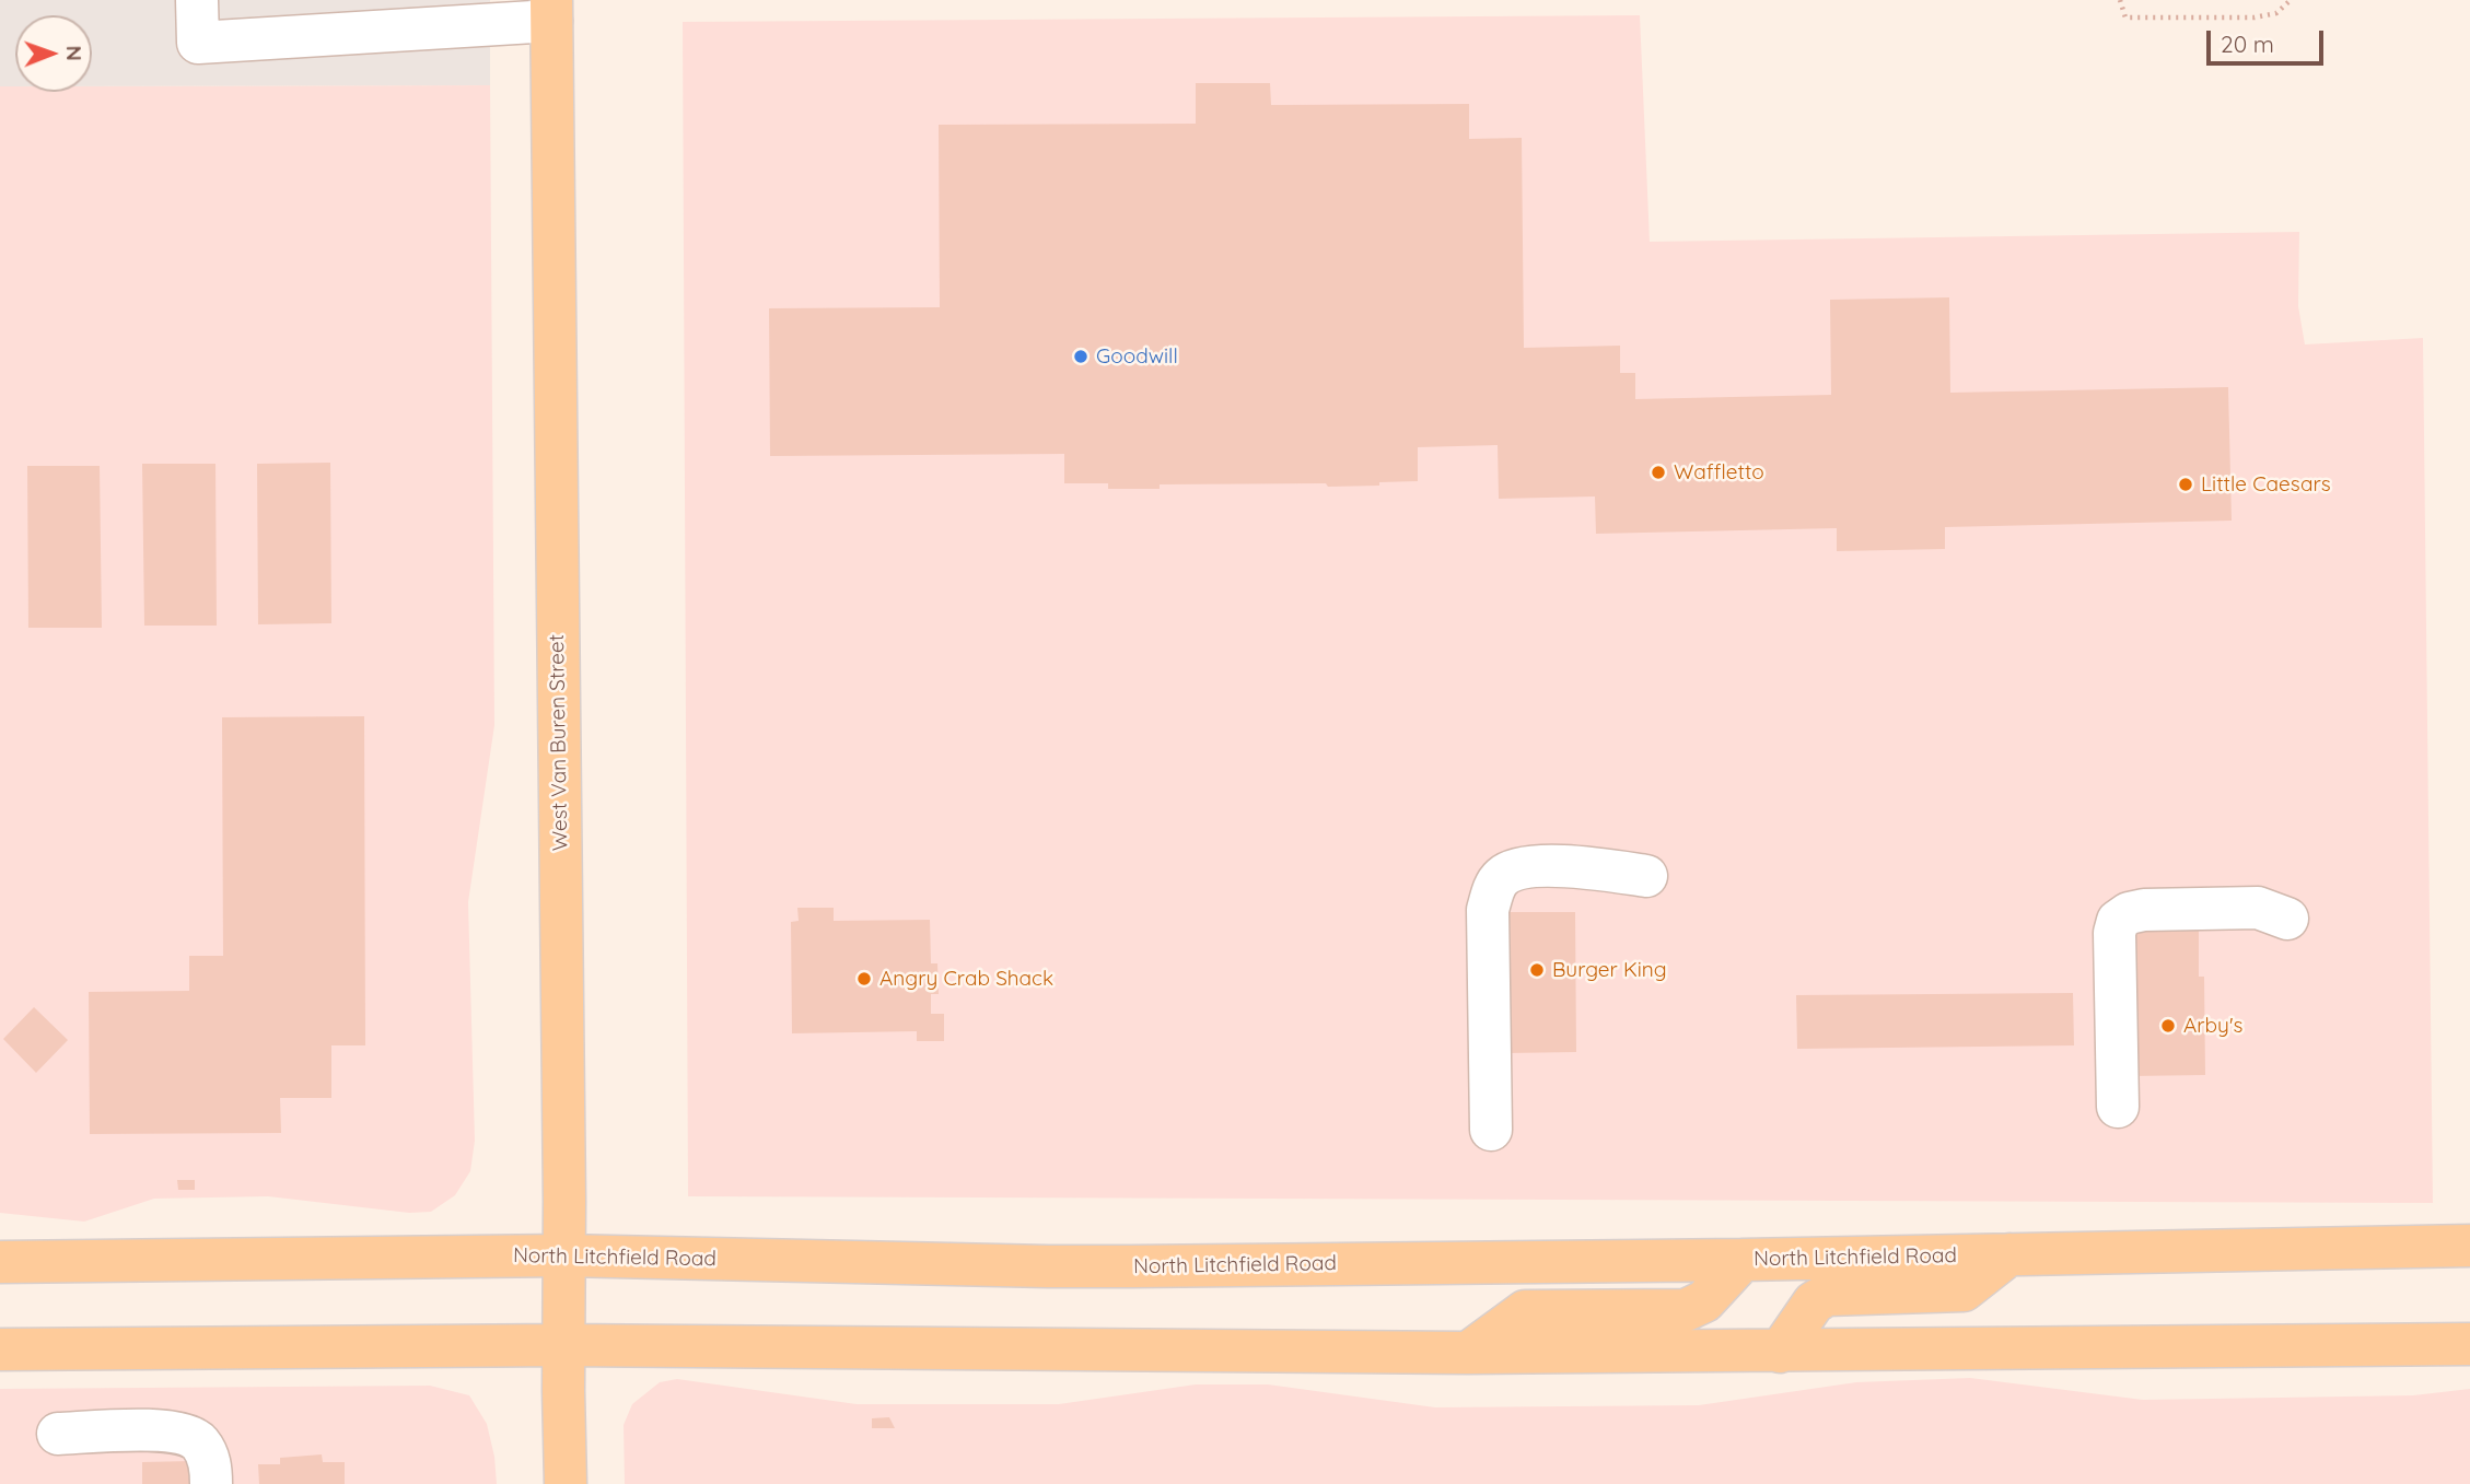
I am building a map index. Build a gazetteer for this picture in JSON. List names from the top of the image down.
{
  "streets": {
    "main road": ["West Van Buren Street", "North Litchfield Road"]
  },
  "crossings": [
    ["West Van Buren Street", "North Litchfield Road"]
  ],
  "places": [
    "Goodwill",
    "Waffletto",
    "Little Caesars",
    "Burger King",
    "Angry Crab Shack",
    "Arby's"
  ],
  "scale_bar": "20 m",
  "north": "right"
}
